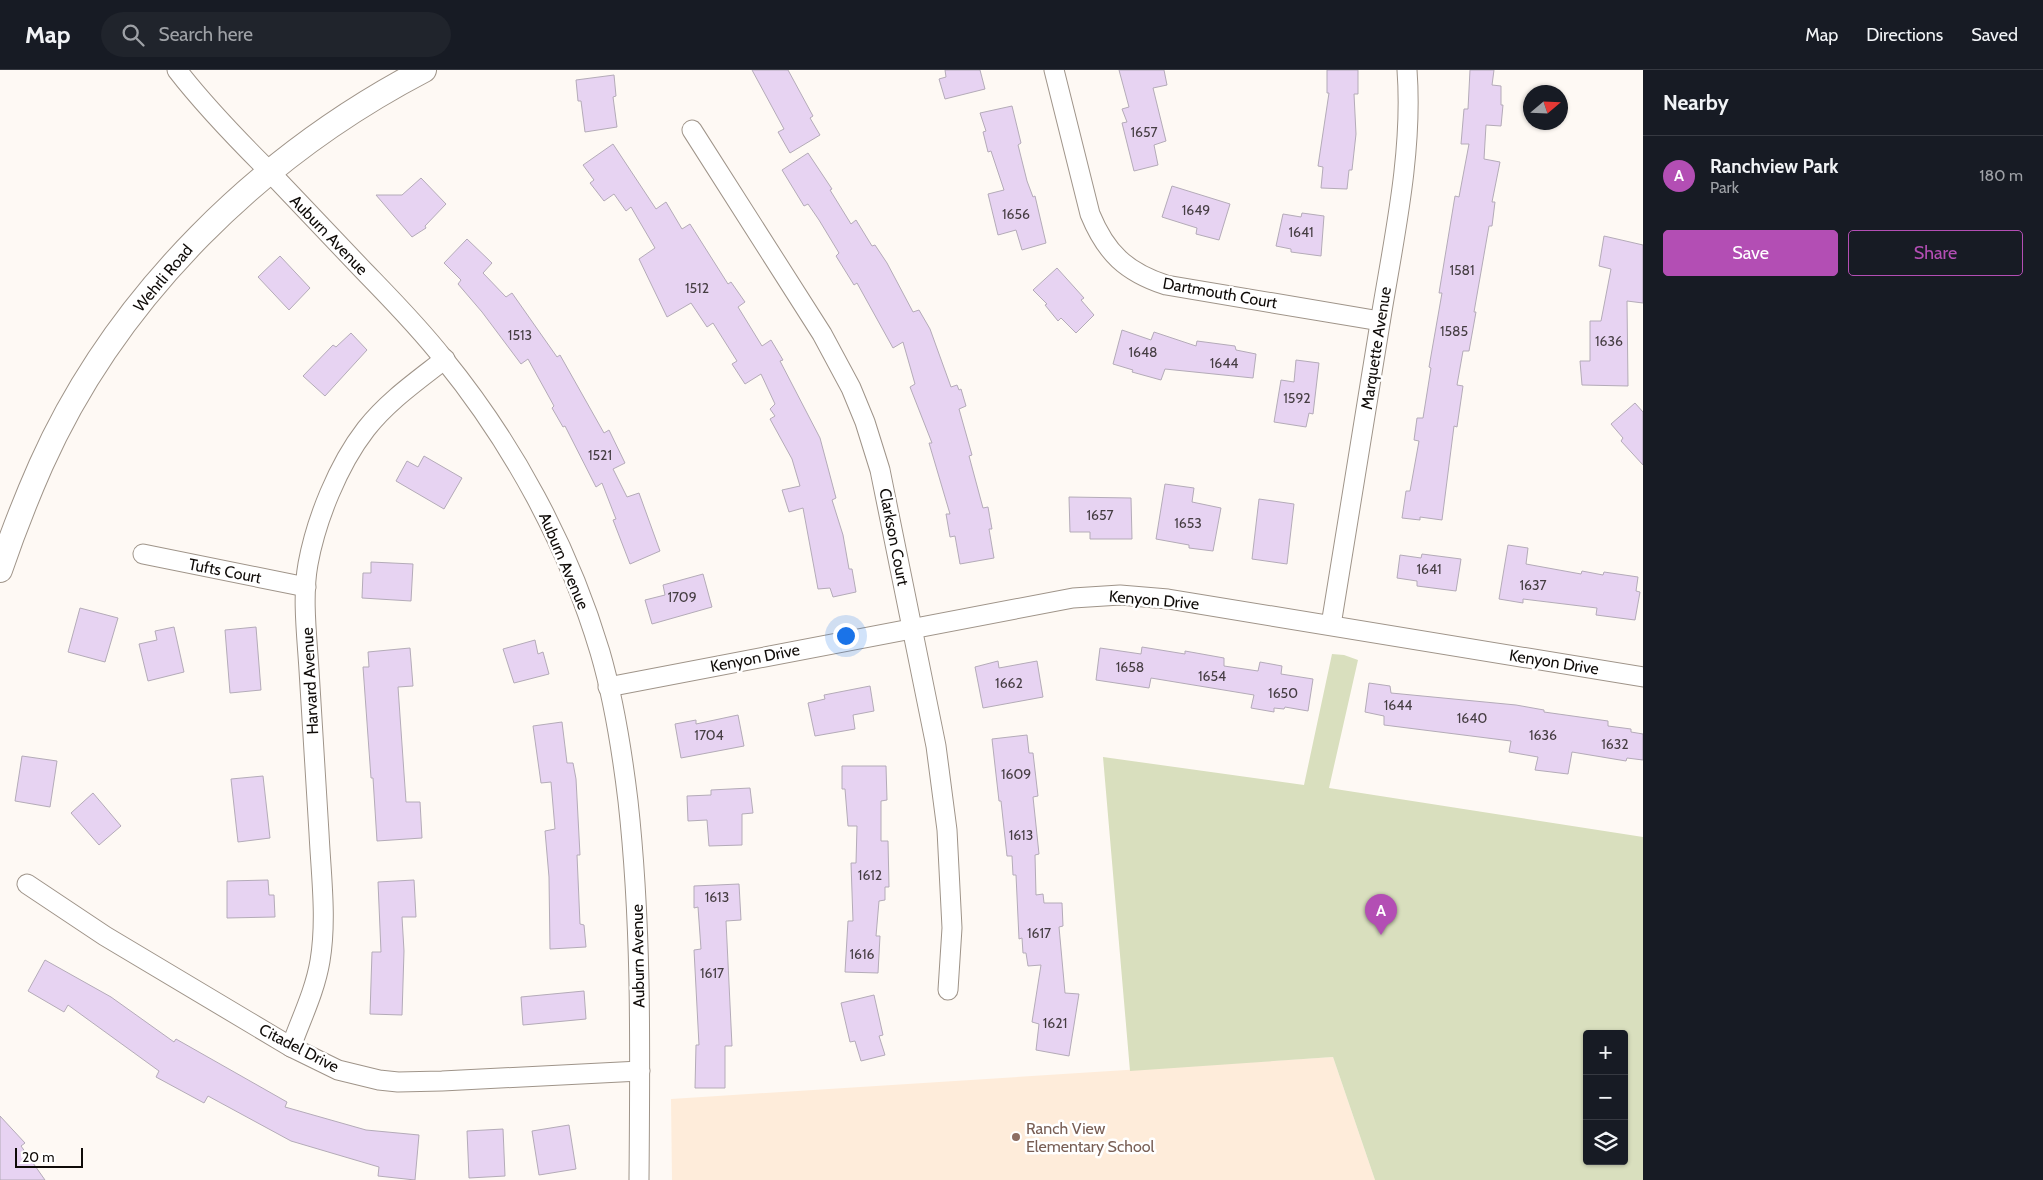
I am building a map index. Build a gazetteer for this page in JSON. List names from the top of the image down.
{
  "streets": {
    "street": [
      "Auburn Avenue",
      "Wehrli Road",
      "Dartmouth Court",
      "Marquette Avenue",
      "Clarkson Court",
      "Tufts Court",
      "Kenyon Drive",
      "Harvard Avenue",
      "Citadel Drive"
    ]
  },
  "crossings": [
    ["Auburn Avenue", "Wehrli Road"],
    ["Auburn Avenue", "Kenyon Drive"],
    ["Auburn Avenue", "Harvard Avenue"],
    ["Auburn Avenue", "Citadel Drive"],
    ["Dartmouth Court", "Marquette Avenue"],
    ["Marquette Avenue", "Kenyon Drive"],
    ["Clarkson Court", "Kenyon Drive"],
    ["Tufts Court", "Harvard Avenue"],
    ["Harvard Avenue", "Citadel Drive"]
  ],
  "places": ["Ranch View Elementary School"],
  "house_numbers": [
    "1657",
    "1649",
    "1656",
    "1641",
    "1581",
    "1512",
    "1585",
    "1513",
    "1636",
    "1648",
    "1644",
    "1592",
    "1521",
    "1657",
    "1653",
    "1641",
    "1637",
    "1709",
    "1658",
    "1654",
    "1662",
    "1650",
    "1644",
    "1640",
    "1704",
    "1636",
    "1632",
    "1609",
    "1613",
    "1612",
    "1613",
    "1617",
    "1616",
    "1617",
    "1621"
  ],
  "scale_bar": "20 m",
  "north": "right",
  "page": {
    "header": "Map",
    "search": "Search here",
    "nav": ["Map", "Directions", "Saved"],
    "heading": "Nearby",
    "list": [
      {
        "mark": "A",
        "name": "Ranchview Park",
        "note": "Park",
        "value": "180 m"
      }
    ],
    "buttons": ["Save", "Share"],
    "pins": "A",
    "map_buttons": ["+", "−"],
    "scale": "20 m"
  }
}
